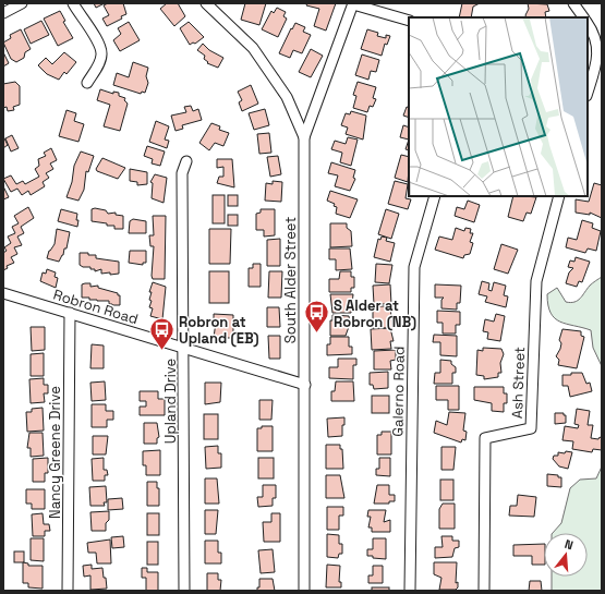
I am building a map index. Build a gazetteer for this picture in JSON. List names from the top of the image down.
{
  "streets": {
    "street": [
      "South Alder Street",
      "Robron Road",
      "Ash Street",
      "Galerno Road",
      "Upland Drive",
      "Nancy Greene Drive"
    ]
  },
  "crossings": [
    ["South Alder Street", "Robron Road"],
    ["Robron Road", "Upland Drive"],
    ["Robron Road", "Nancy Greene Drive"]
  ],
  "places": {
    "bus stop": ["S Alder at Robron (NB)", "Robron at Upland (EB)"]
  },
  "north": "top"
}
